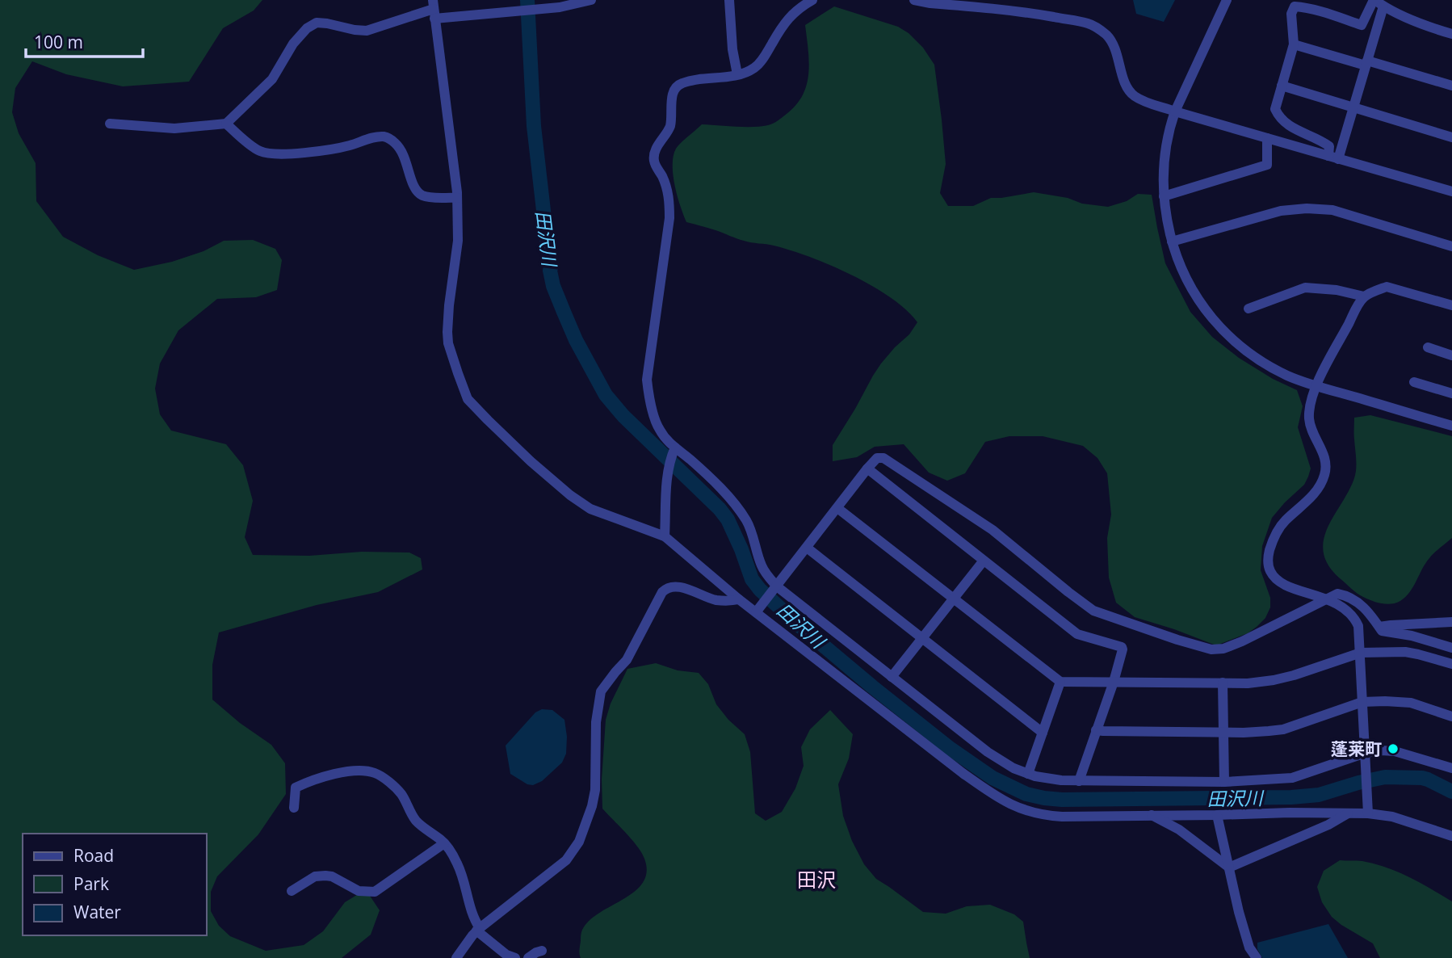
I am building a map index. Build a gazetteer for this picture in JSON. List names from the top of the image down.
{
  "districts": ["田沢"],
  "water": ["田沢川"],
  "places": ["蓬莱町"],
  "legend": ["Road", "Park", "Water"],
  "scale_bar": "100 m"
}
